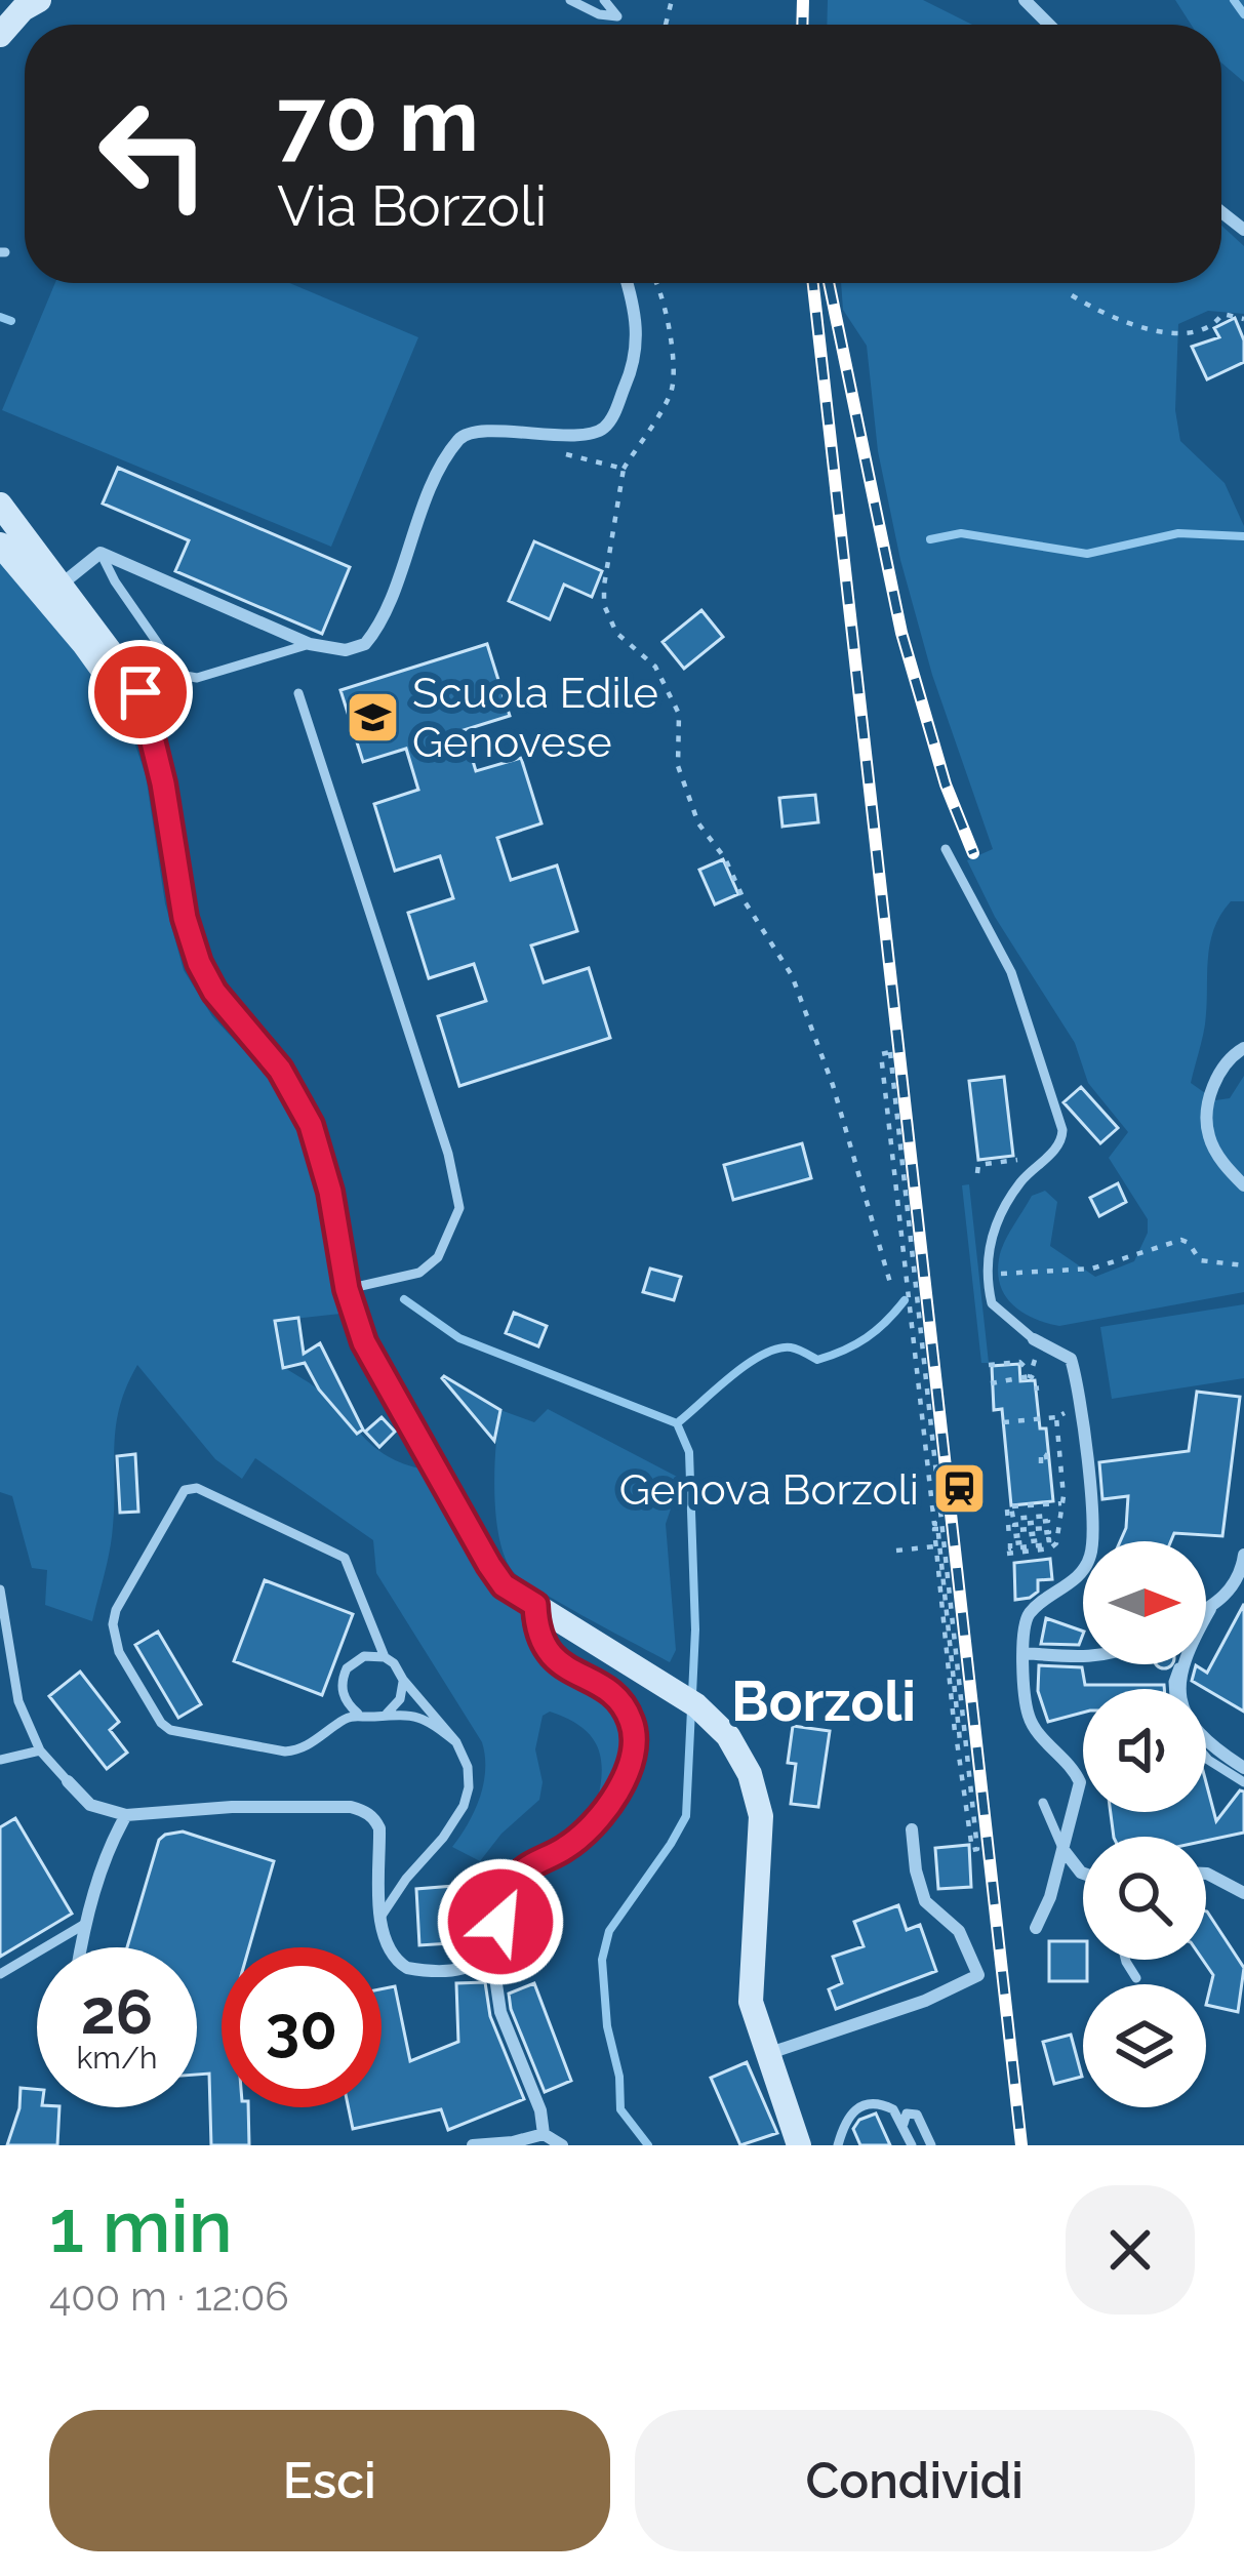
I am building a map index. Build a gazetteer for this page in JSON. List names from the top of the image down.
{
  "districts": ["Borzoli"],
  "places": {
    "school or university": ["Scuola Edile Genovese"],
    "station": ["Genova Borzoli"]
  },
  "north": "right",
  "page": {
    "turn": ["70 m", "Via Borzoli"],
    "speed": "26 km/h",
    "limit": "30",
    "heading": ["1 min", "400 m · 12:06"],
    "buttons": ["Esci", "Condividi"]
  }
}
